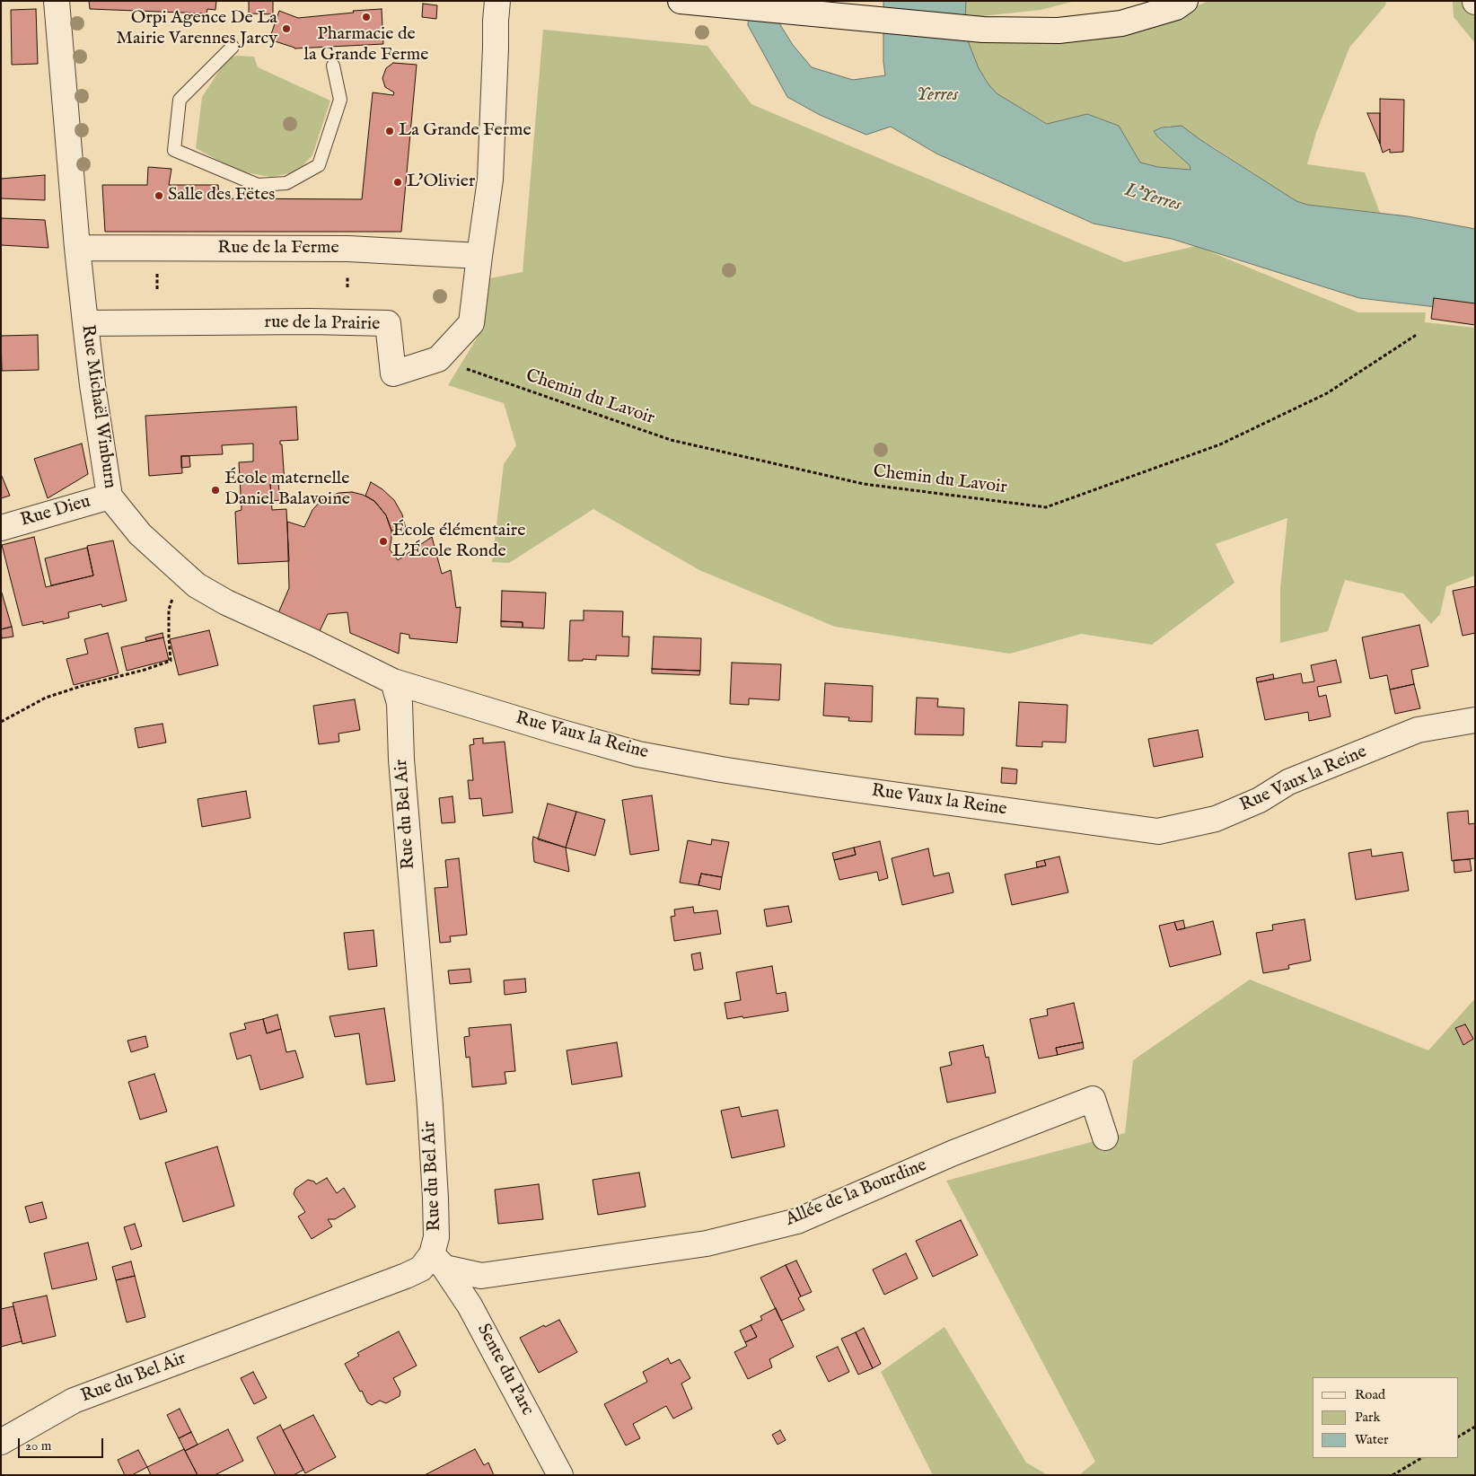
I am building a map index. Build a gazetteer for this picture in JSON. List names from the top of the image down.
{
  "streets": {
    "street": [
      "Rue de la Ferme",
      "rue de la Prairie",
      "Rue Michaël Winburn",
      "Rue Dieu",
      "Rue Vaux la Reine",
      "Rue du Bel Air",
      "Allée de la Bourdine",
      "Sente du Parc"
    ],
    "path": ["Chemin du Lavoir"]
  },
  "crossings": [
    ["Rue de la Ferme", "rue de la Prairie"],
    ["Rue de la Ferme", "Rue Michaël Winburn"],
    ["rue de la Prairie", "Chemin du Lavoir"],
    ["rue de la Prairie", "Rue Michaël Winburn"],
    ["Rue Michaël Winburn", "Rue Dieu"],
    ["Rue Michaël Winburn", "Rue Vaux la Reine"],
    ["Rue Michaël Winburn", "Rue du Bel Air"],
    ["Rue Vaux la Reine", "Rue du Bel Air"],
    ["Rue du Bel Air", "Allée de la Bourdine"],
    ["Rue du Bel Air", "Sente du Parc"],
    ["Allée de la Bourdine", "Sente du Parc"]
  ],
  "water": ["Yerres", "L'Yerres"],
  "places": [
    "Pharmacie de la Grande Ferme",
    "Orpi Agence De La Mairie Varennes Jarcy",
    "La Grande Ferme",
    "L'Olivier",
    "Salle des Fëtes",
    "École maternelle Daniel Balavoine",
    "École élémentaire L'École Ronde"
  ],
  "legend": ["Road", "Park", "Water"],
  "scale_bar": "20 m"
}
